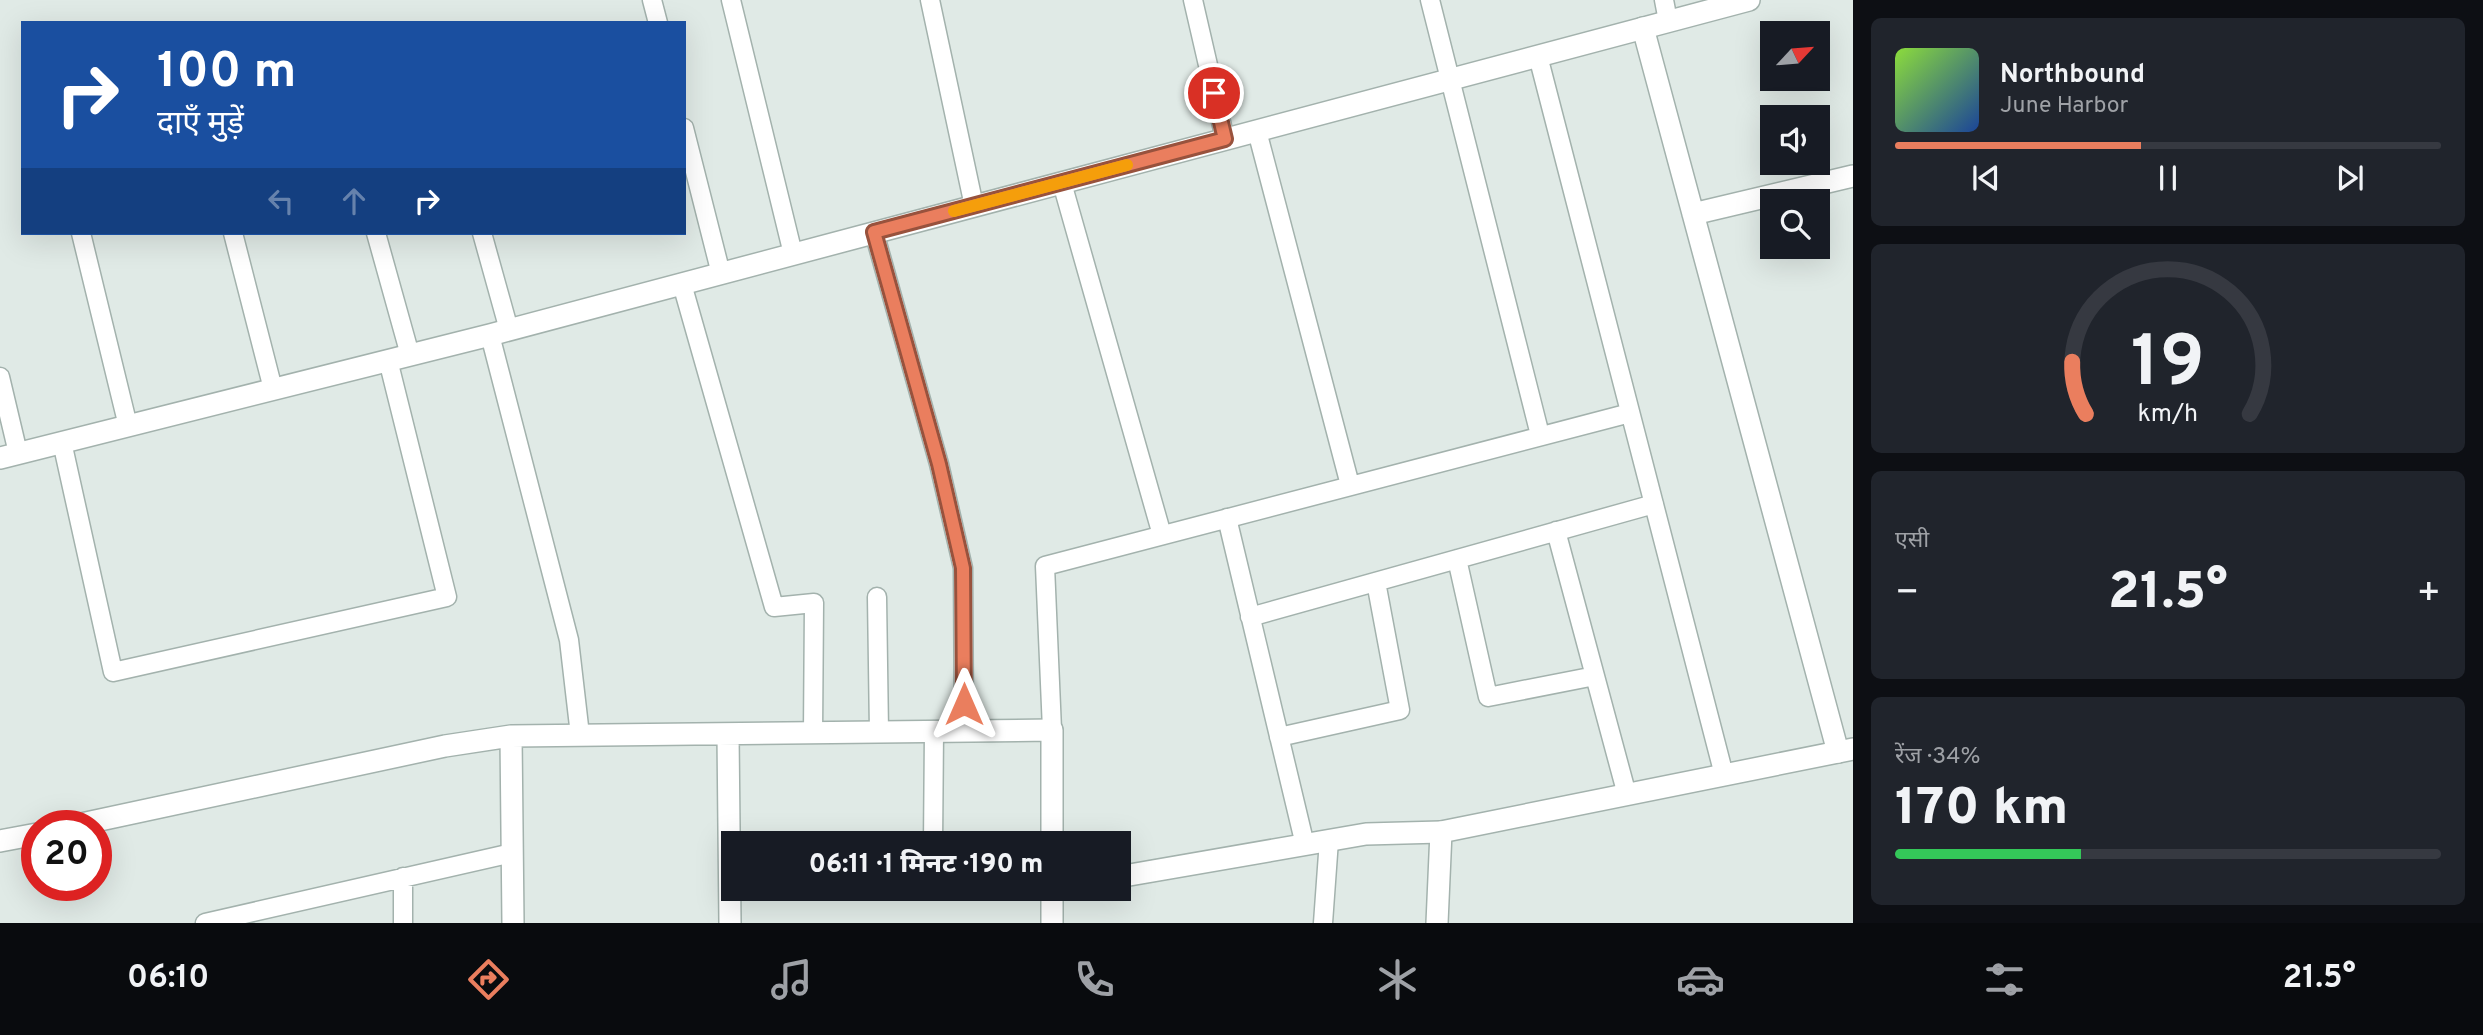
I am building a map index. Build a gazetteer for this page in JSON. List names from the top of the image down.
{
  "north": "top right",
  "page": {
    "turn": ["100 m", "दाएँ मुड़ें"],
    "song": ["Northbound", "June Harbor"],
    "tile": [
      "एसी",
      ["रेंज · 34%", "170 km"]
    ],
    "heat": ["−", "21.5°", "+"],
    "limit": "20",
    "trip": "06:11 · 1 मिनट · 190 m",
    "tabs": ["06:10", "21.5°"],
    "gauge": ["19", "km/h"]
  }
}
